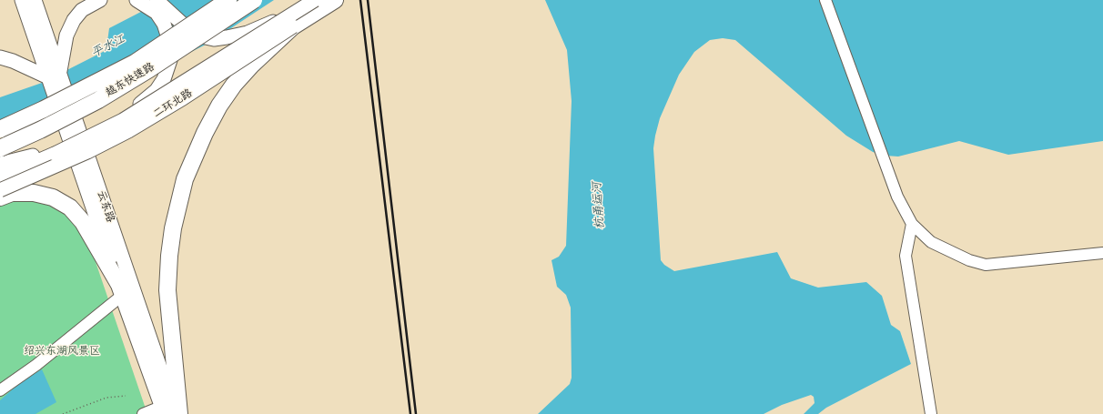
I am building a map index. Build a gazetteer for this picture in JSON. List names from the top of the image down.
{
  "streets": {
    "highway": ["越东快速路", "二环北路"],
    "main road": ["云东路"]
  },
  "water": ["平水江", "杭甬运河"],
  "parks": ["绍兴东湖风景区"]
}
